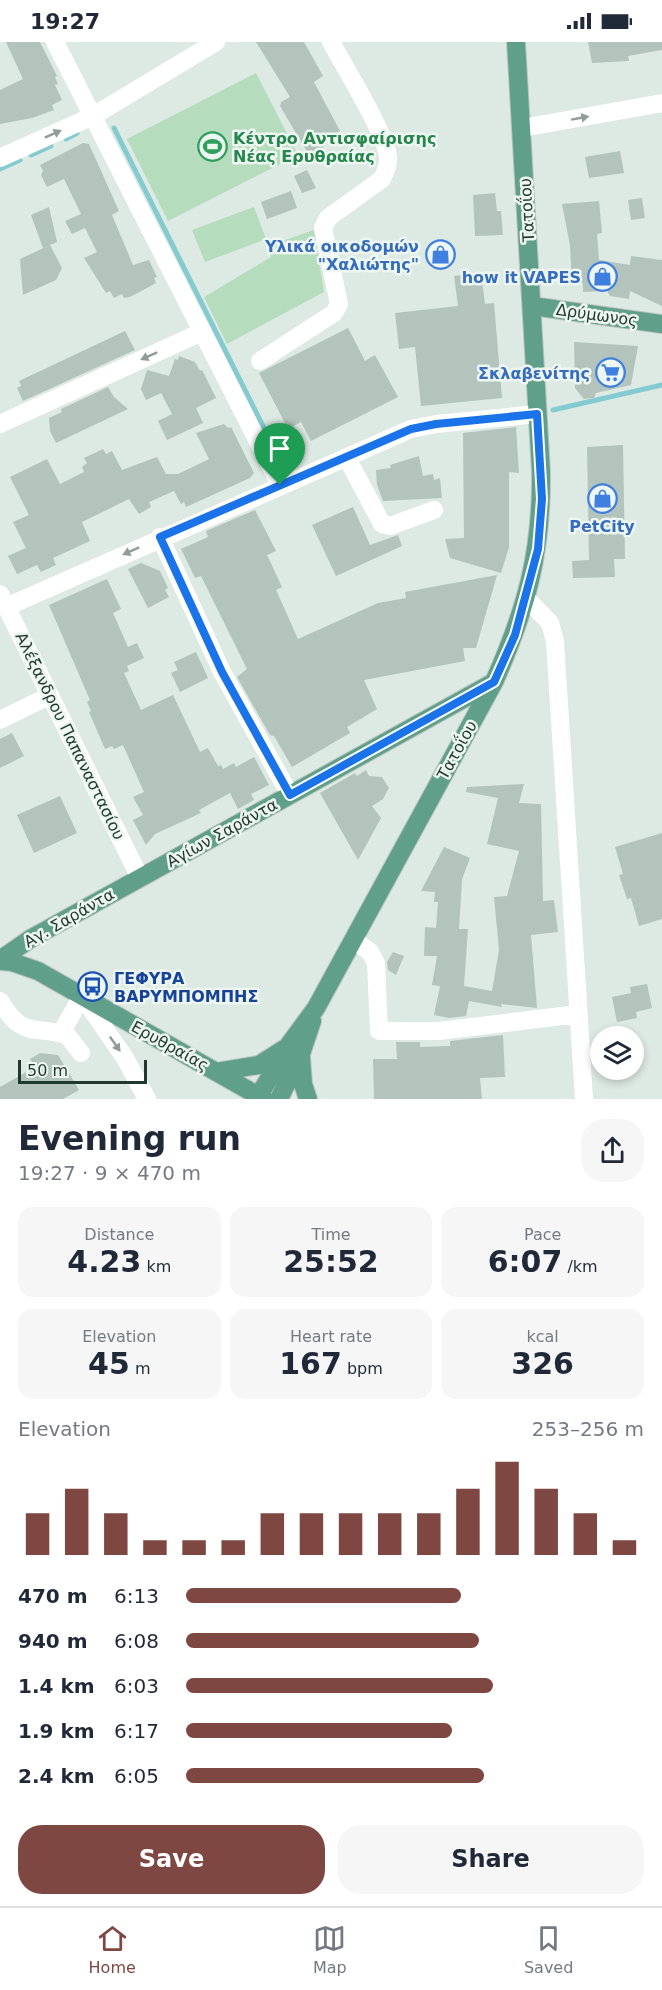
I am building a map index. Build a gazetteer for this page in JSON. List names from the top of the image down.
{
  "streets": {
    "main road": [
      "Τατοΐου",
      "Δρύμωνος",
      "Αγίων Σαράντα",
      "Αγ. Σαράντα",
      "Ερυθραίας"
    ],
    "street": ["Αλέξανδρου Παπαναστασίου"]
  },
  "crossings": [
    ["Τατοΐου", "Δρύμωνος"],
    ["Τατοΐου", "Αγίων Σαράντα"],
    ["Τατοΐου", "Ερυθραίας"],
    ["Αλέξανδρου Παπαναστασίου", "Αγίων Σαράντα"],
    ["Αλέξανδρου Παπαναστασίου", "Αγ. Σαράντα"],
    ["Αγίων Σαράντα", "Αγ. Σαράντα"],
    ["Αγ. Σαράντα", "Ερυθραίας"]
  ],
  "places": {
    "sports": ["Κέντρο Αντισφαίρισης Νέας Ερυθραίας"],
    "shop": ["Υλικά οικοδομών \"Χαλιώτης\"", "how it VAPES", "PetCity"],
    "supermarket": ["Σκλαβενίτης"],
    "bus stop": ["ΓΕΦΥΡΑ ΒΑΡΥΜΠΟΜΠΗΣ"]
  },
  "scale_bar": "50 m",
  "page": {
    "status": "19:27",
    "scale": "50 m",
    "heading": ["Evening run", "19:27 · 9 × 470 m"],
    "stats": [
      ["Distance", "4.23 km"],
      ["Time", "25:52"],
      ["Pace", "6:07 /km"],
      ["Elevation", "45 m"],
      ["Heart rate", "167 bpm"],
      ["kcal", "326"]
    ],
    "chart": ["Elevation", "253–256 m"],
    "list": [
      {
        "name": "470 m",
        "note": "6:13"
      },
      {
        "name": "940 m",
        "note": "6:08"
      },
      {
        "name": "1.4 km",
        "note": "6:03"
      },
      {
        "name": "1.9 km",
        "note": "6:17"
      },
      {
        "name": "2.4 km",
        "note": "6:05"
      }
    ],
    "buttons": ["Save", "Share"],
    "tabs": ["Home", "Map", "Saved"]
  }
}
